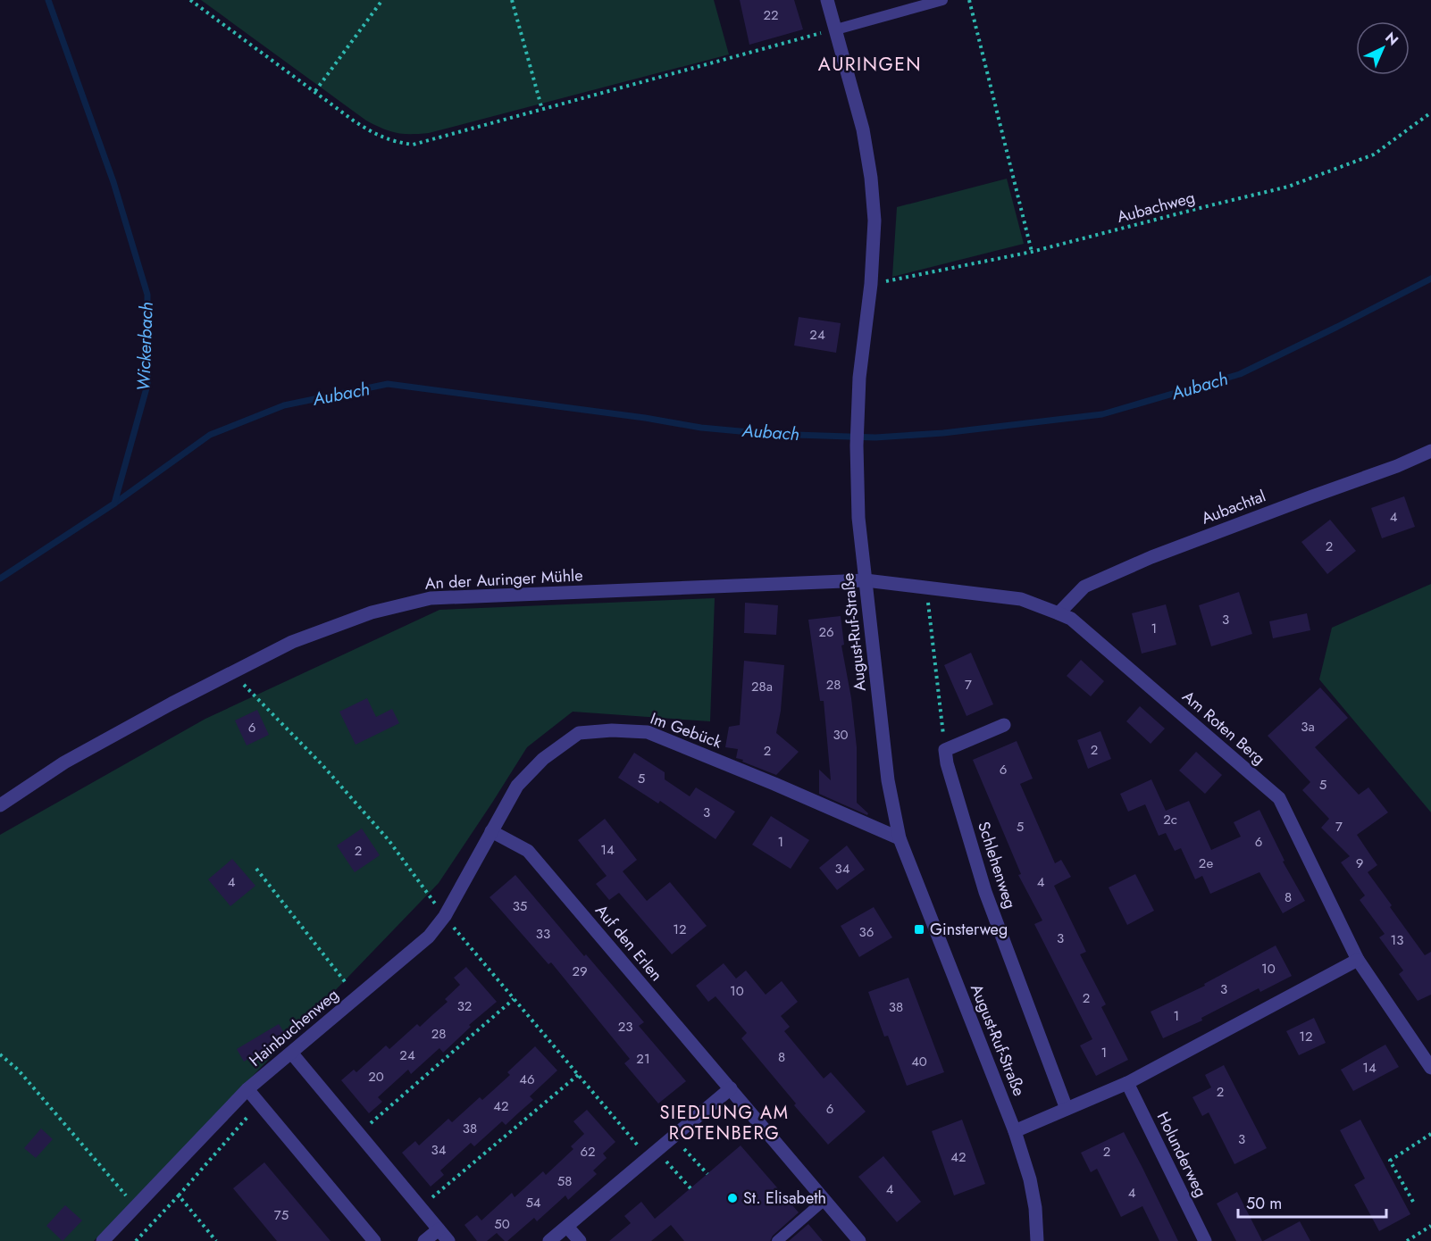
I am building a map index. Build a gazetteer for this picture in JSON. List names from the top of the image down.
{
  "streets": {
    "street": [
      "Aubachtal",
      "An der Auringer Mühle",
      "August-Ruf-Straße",
      "Am Roten Berg",
      "Im Gebück",
      "Schlehenweg",
      "Auf den Erlen",
      "Hainbuchenweg",
      "Holunderweg"
    ],
    "path": ["Aubachweg"]
  },
  "crossings": [
    ["Aubachweg", "August-Ruf-Straße"],
    ["Aubachtal", "Am Roten Berg"],
    ["An der Auringer Mühle", "August-Ruf-Straße"],
    ["An der Auringer Mühle", "Am Roten Berg"],
    ["August-Ruf-Straße", "Am Roten Berg"],
    ["August-Ruf-Straße", "Im Gebück"],
    ["Im Gebück", "Auf den Erlen"],
    ["Im Gebück", "Hainbuchenweg"],
    ["Auf den Erlen", "Hainbuchenweg"]
  ],
  "districts": ["AURINGEN", "SIEDLUNG AM ROTENBERG"],
  "water": ["Wickerbach", "Aubach"],
  "places": {
    "transit": ["Ginsterweg"],
    "other": ["St. Elisabeth"]
  },
  "house_numbers": [
    "22",
    "24",
    "4",
    "2",
    "3",
    "1",
    "26",
    "28",
    "7",
    "28a",
    "3a",
    "6",
    "30",
    "2",
    "2",
    "6",
    "5",
    "5",
    "3",
    "2c",
    "5",
    "7",
    "1",
    "6",
    "14",
    "2",
    "2e",
    "9",
    "34",
    "4",
    "4",
    "8",
    "35",
    "12",
    "36",
    "33",
    "3",
    "13",
    "10",
    "29",
    "3",
    "10",
    "2",
    "32",
    "38",
    "1",
    "23",
    "28",
    "12",
    "1",
    "24",
    "8",
    "21",
    "40",
    "14",
    "20",
    "46",
    "2",
    "42",
    "6",
    "38",
    "3",
    "34",
    "62",
    "2",
    "42",
    "58",
    "4",
    "4",
    "54",
    "75",
    "50"
  ],
  "scale_bar": "50 m",
  "north": "top right"
}
